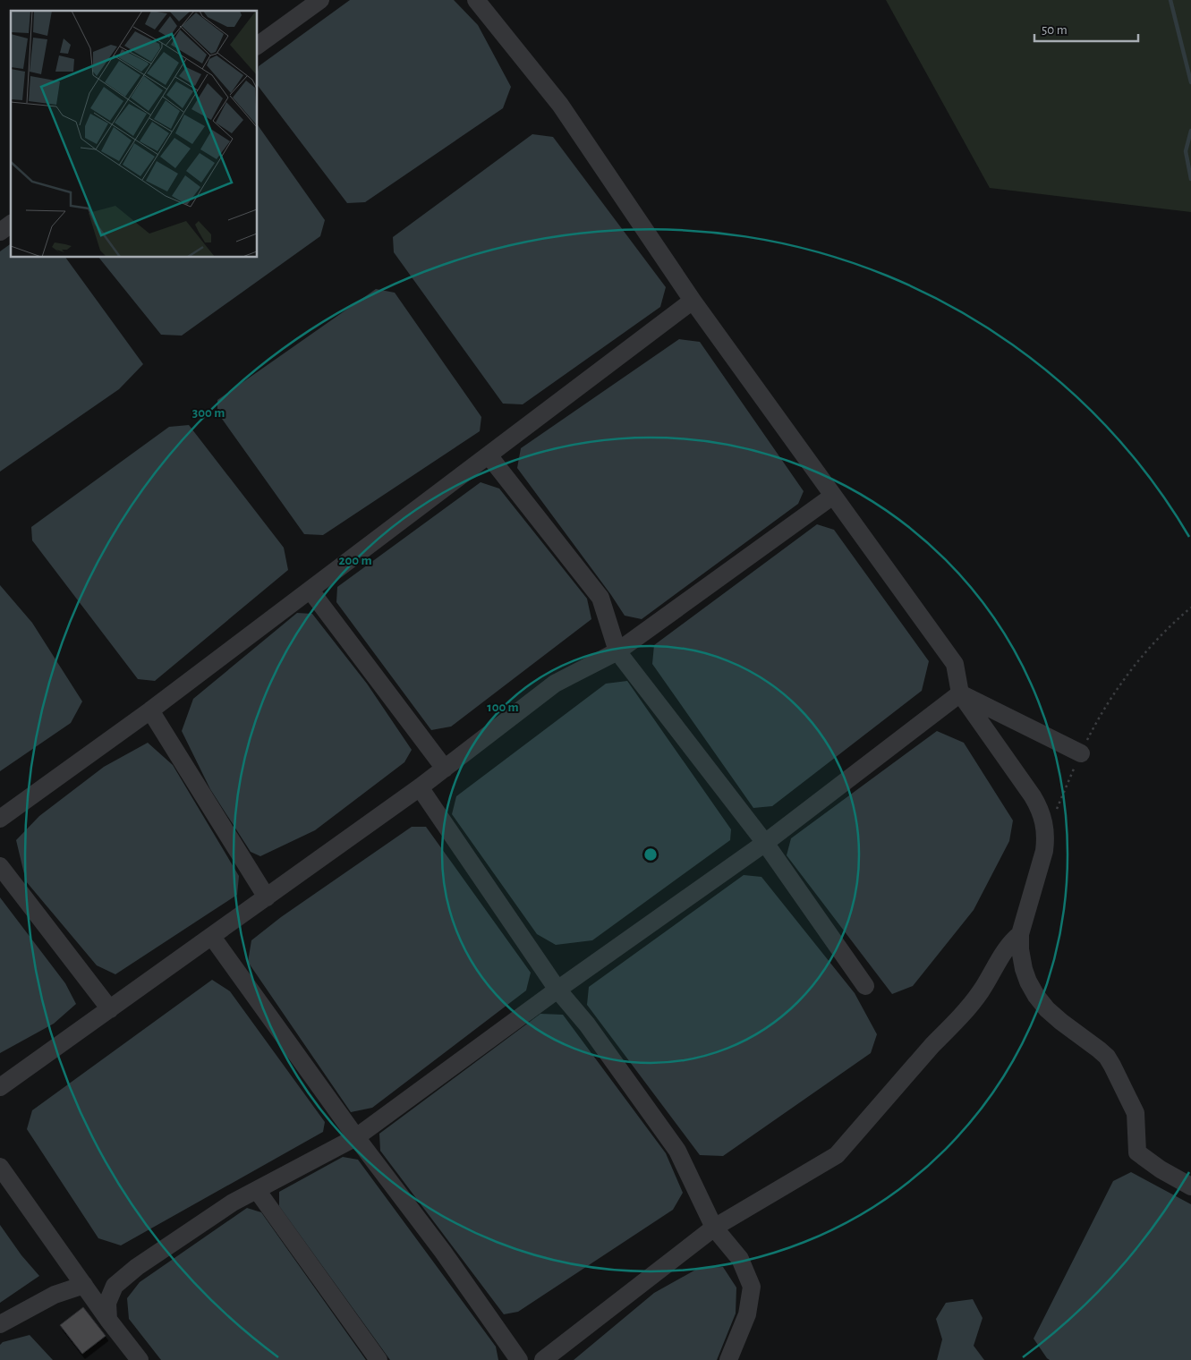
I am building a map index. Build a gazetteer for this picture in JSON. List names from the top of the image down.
{
  "scale_bar": "50 m",
  "rings": ["300 m", "200 m", "100 m"]
}
